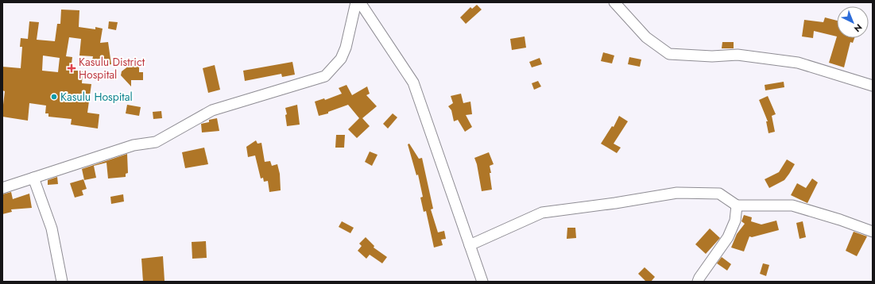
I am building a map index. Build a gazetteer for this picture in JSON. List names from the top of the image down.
{
  "places": {
    "health": ["Kasulu District Hospital"],
    "other": ["Kasulu Hospital"]
  },
  "north": "bottom right"
}
